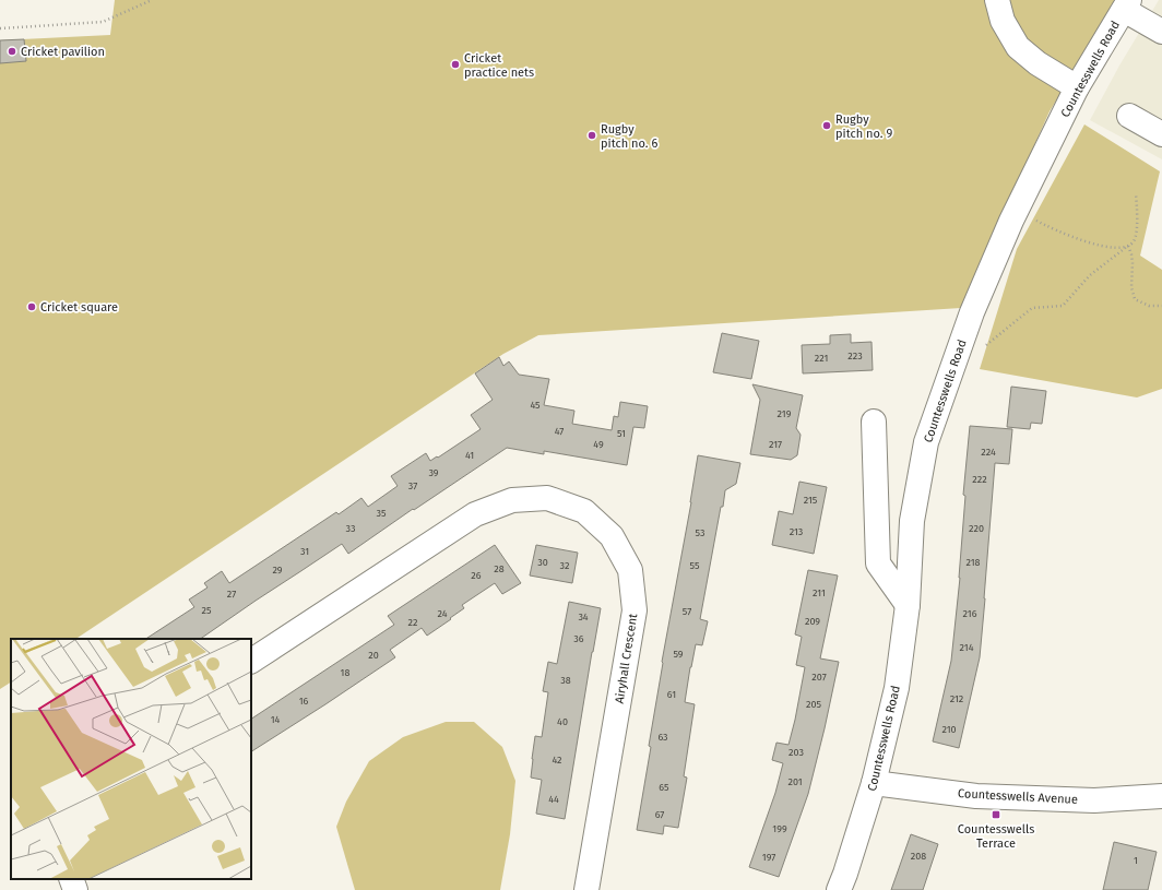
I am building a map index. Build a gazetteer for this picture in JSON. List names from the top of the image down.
{
  "streets": {
    "street": ["Countesswells Road", "Airyhall Crescent", "Countesswells Avenue"]
  },
  "crossings": [
    ["Countesswells Road", "Countesswells Avenue"]
  ],
  "places": {
    "other": [
      "Cricket pavilion",
      "Cricket practice nets",
      "Rugby pitch no. 9",
      "Rugby pitch no. 6",
      "Cricket square"
    ],
    "transit": ["Countesswells Terrace"]
  },
  "house_numbers": [
    "223",
    "221",
    "45",
    "219",
    "47",
    "51",
    "49",
    "217",
    "224",
    "41",
    "39",
    "222",
    "37",
    "215",
    "35",
    "33",
    "220",
    "213",
    "53",
    "31",
    "30",
    "218",
    "32",
    "55",
    "28",
    "29",
    "26",
    "211",
    "27",
    "25",
    "57",
    "24",
    "216",
    "34",
    "209",
    "22",
    "36",
    "214",
    "59",
    "20",
    "18",
    "207",
    "38",
    "61",
    "212",
    "16",
    "205",
    "14",
    "40",
    "210",
    "63",
    "203",
    "42",
    "201",
    "65",
    "44",
    "67",
    "199",
    "208",
    "197",
    "1"
  ]
}
